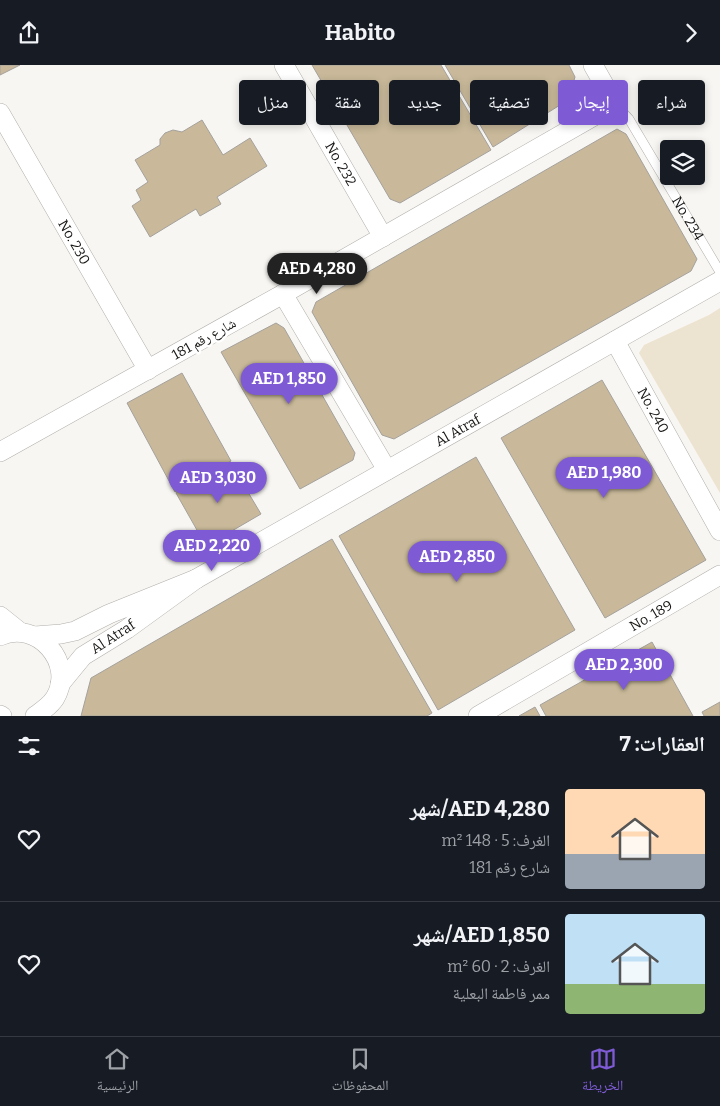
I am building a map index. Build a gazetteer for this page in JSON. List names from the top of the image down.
{
  "streets": {
    "street": [
      "No. 232",
      "No. 234",
      "No. 230",
      "شارع رقم 181",
      "No. 240",
      "Al Atraf",
      "No. 189"
    ]
  },
  "crossings": [
    ["No. 232", "شارع رقم 181"],
    ["No. 230", "شارع رقم 181"],
    ["No. 240", "Al Atraf"]
  ],
  "page": {
    "header": "Habito",
    "chip": [
      "شراء",
      "إيجار",
      "تصفية",
      "جديد",
      "شقة",
      "منزل"
    ],
    "price": [
      "AED 4,280",
      "AED 1,850",
      "AED 1,980",
      "AED 3,030",
      "AED 2,220",
      "AED 2,850",
      "AED 2,300"
    ],
    "heading": "العقارات: 7",
    "list": [
      {
        "name": "AED 4,280/شهر",
        "note": "الغرف: 5 · 148 m² · شارع رقم 181"
      },
      {
        "name": "AED 1,850/شهر",
        "note": "الغرف: 2 · 60 m² · ممر فاطمة البعلية"
      }
    ],
    "tabs": ["الخريطة", "المحفوظات", "الرئيسية"]
  }
}
